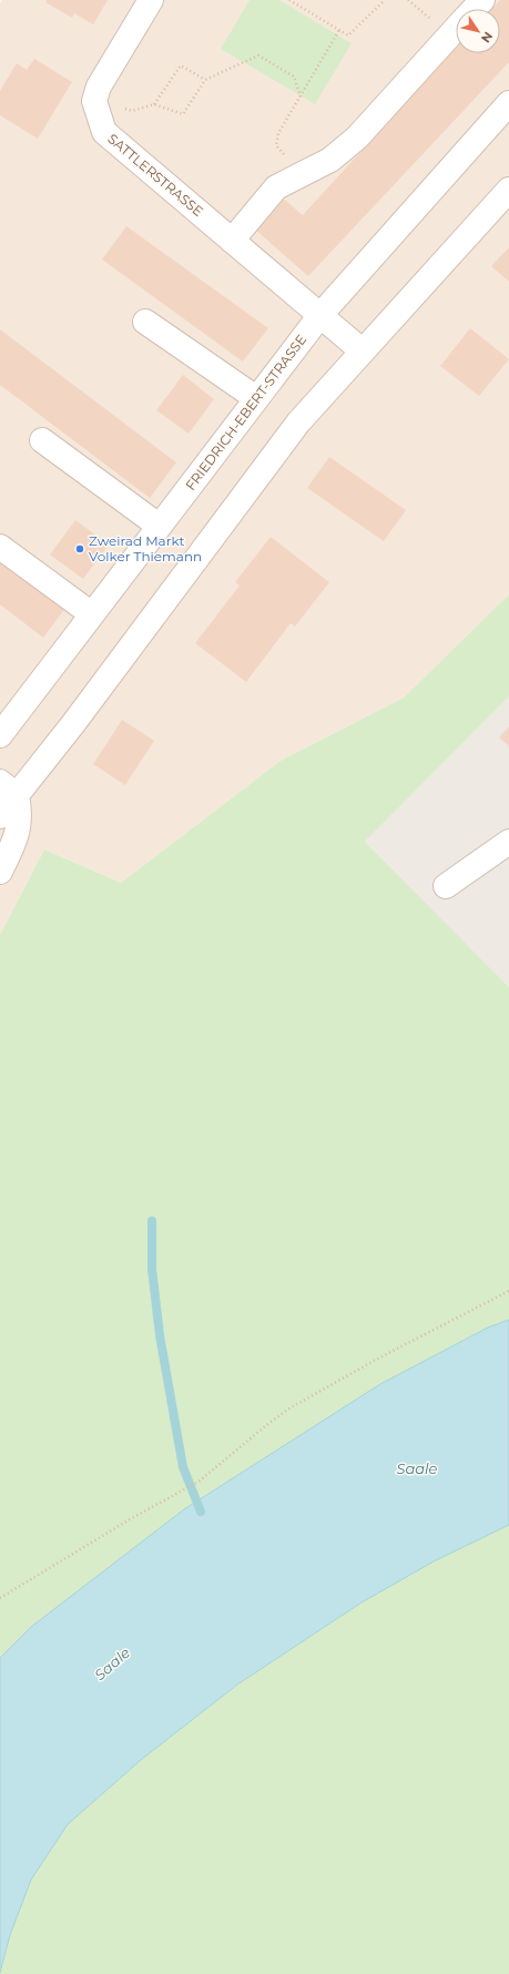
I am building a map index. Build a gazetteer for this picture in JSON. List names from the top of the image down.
{
  "streets": {
    "street": ["SATTLERSTRASSE", "FRIEDRICH-EBERT-STRASSE"]
  },
  "crossings": [
    ["SATTLERSTRASSE", "FRIEDRICH-EBERT-STRASSE"]
  ],
  "water": ["Saale"],
  "places": ["Zweirad Markt Volker Thiemann"],
  "north": "bottom right"
}
